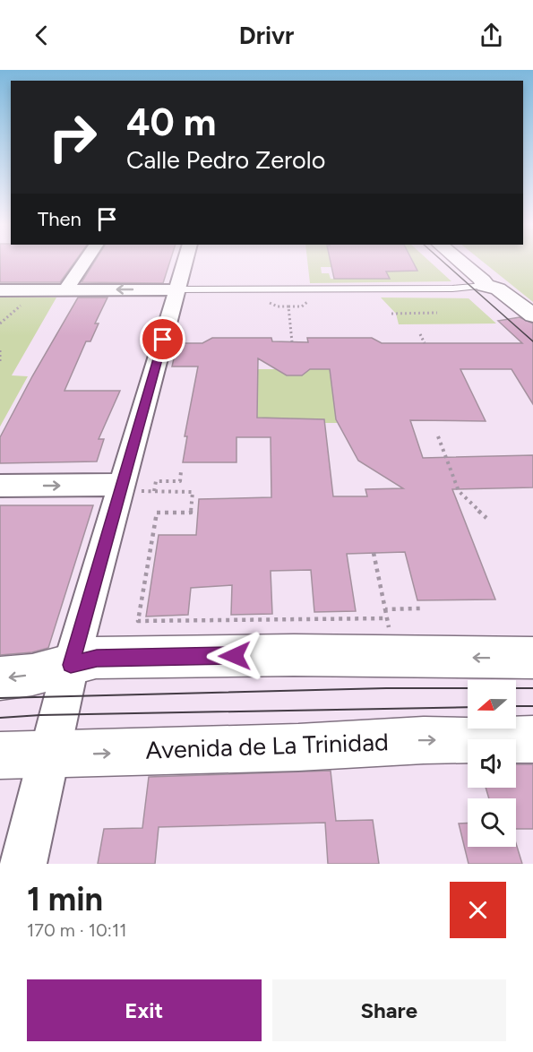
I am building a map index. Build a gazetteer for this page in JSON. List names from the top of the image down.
{
  "streets": {
    "main road": ["Avenida de La Trinidad"]
  },
  "north": "left",
  "page": {
    "header": "Drivr",
    "turn": ["40 m", "Calle Pedro Zerolo"],
    "then": "Then",
    "heading": ["1 min", "170 m · 10:11"],
    "buttons": ["Exit", "Share"]
  }
}
